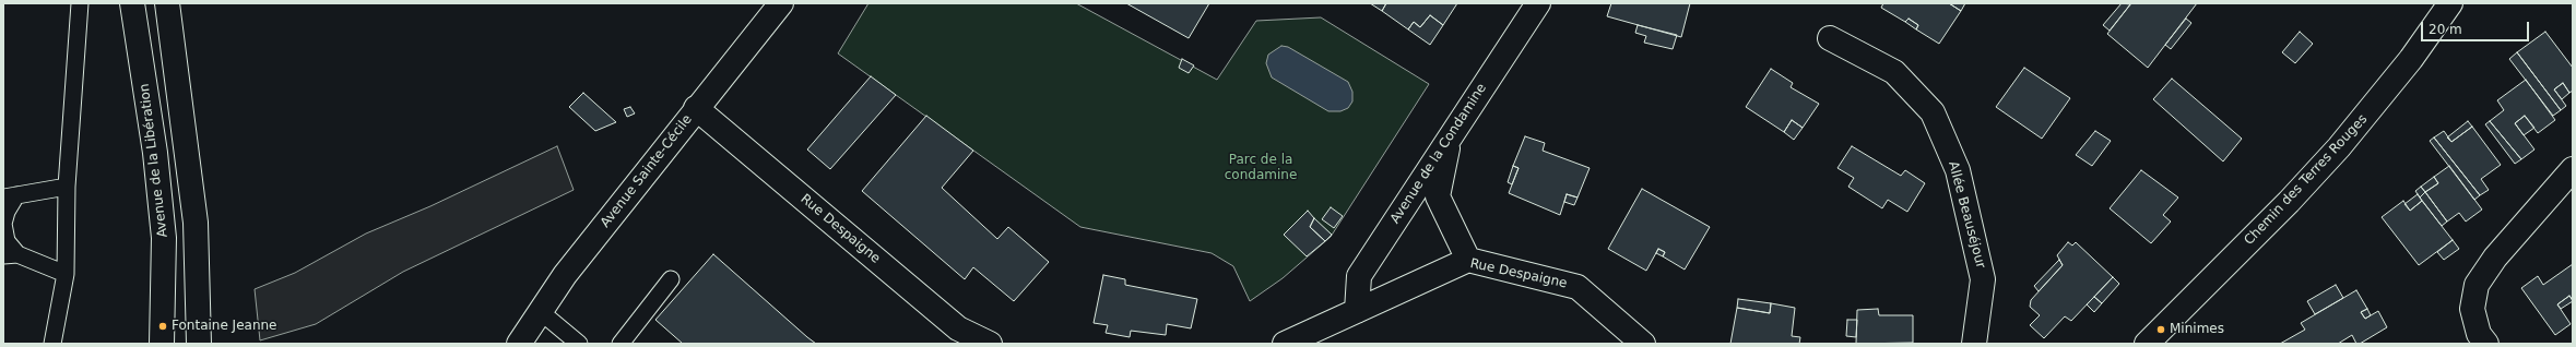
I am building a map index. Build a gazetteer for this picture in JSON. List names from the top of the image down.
{
  "streets": {
    "street": [
      "Avenue de la Condamine",
      "Avenue de la Libération",
      "Avenue Sainte-Cécile",
      "Chemin des Terres Rouges",
      "Allée Beauséjour",
      "Rue Despaigne"
    ]
  },
  "crossings": [
    ["Avenue de la Condamine", "Rue Despaigne"],
    ["Avenue Sainte-Cécile", "Rue Despaigne"]
  ],
  "parks": ["Parc de la condamine"],
  "places": ["Fontaine Jeanne", "Minimes"],
  "scale_bar": "20 m"
}
